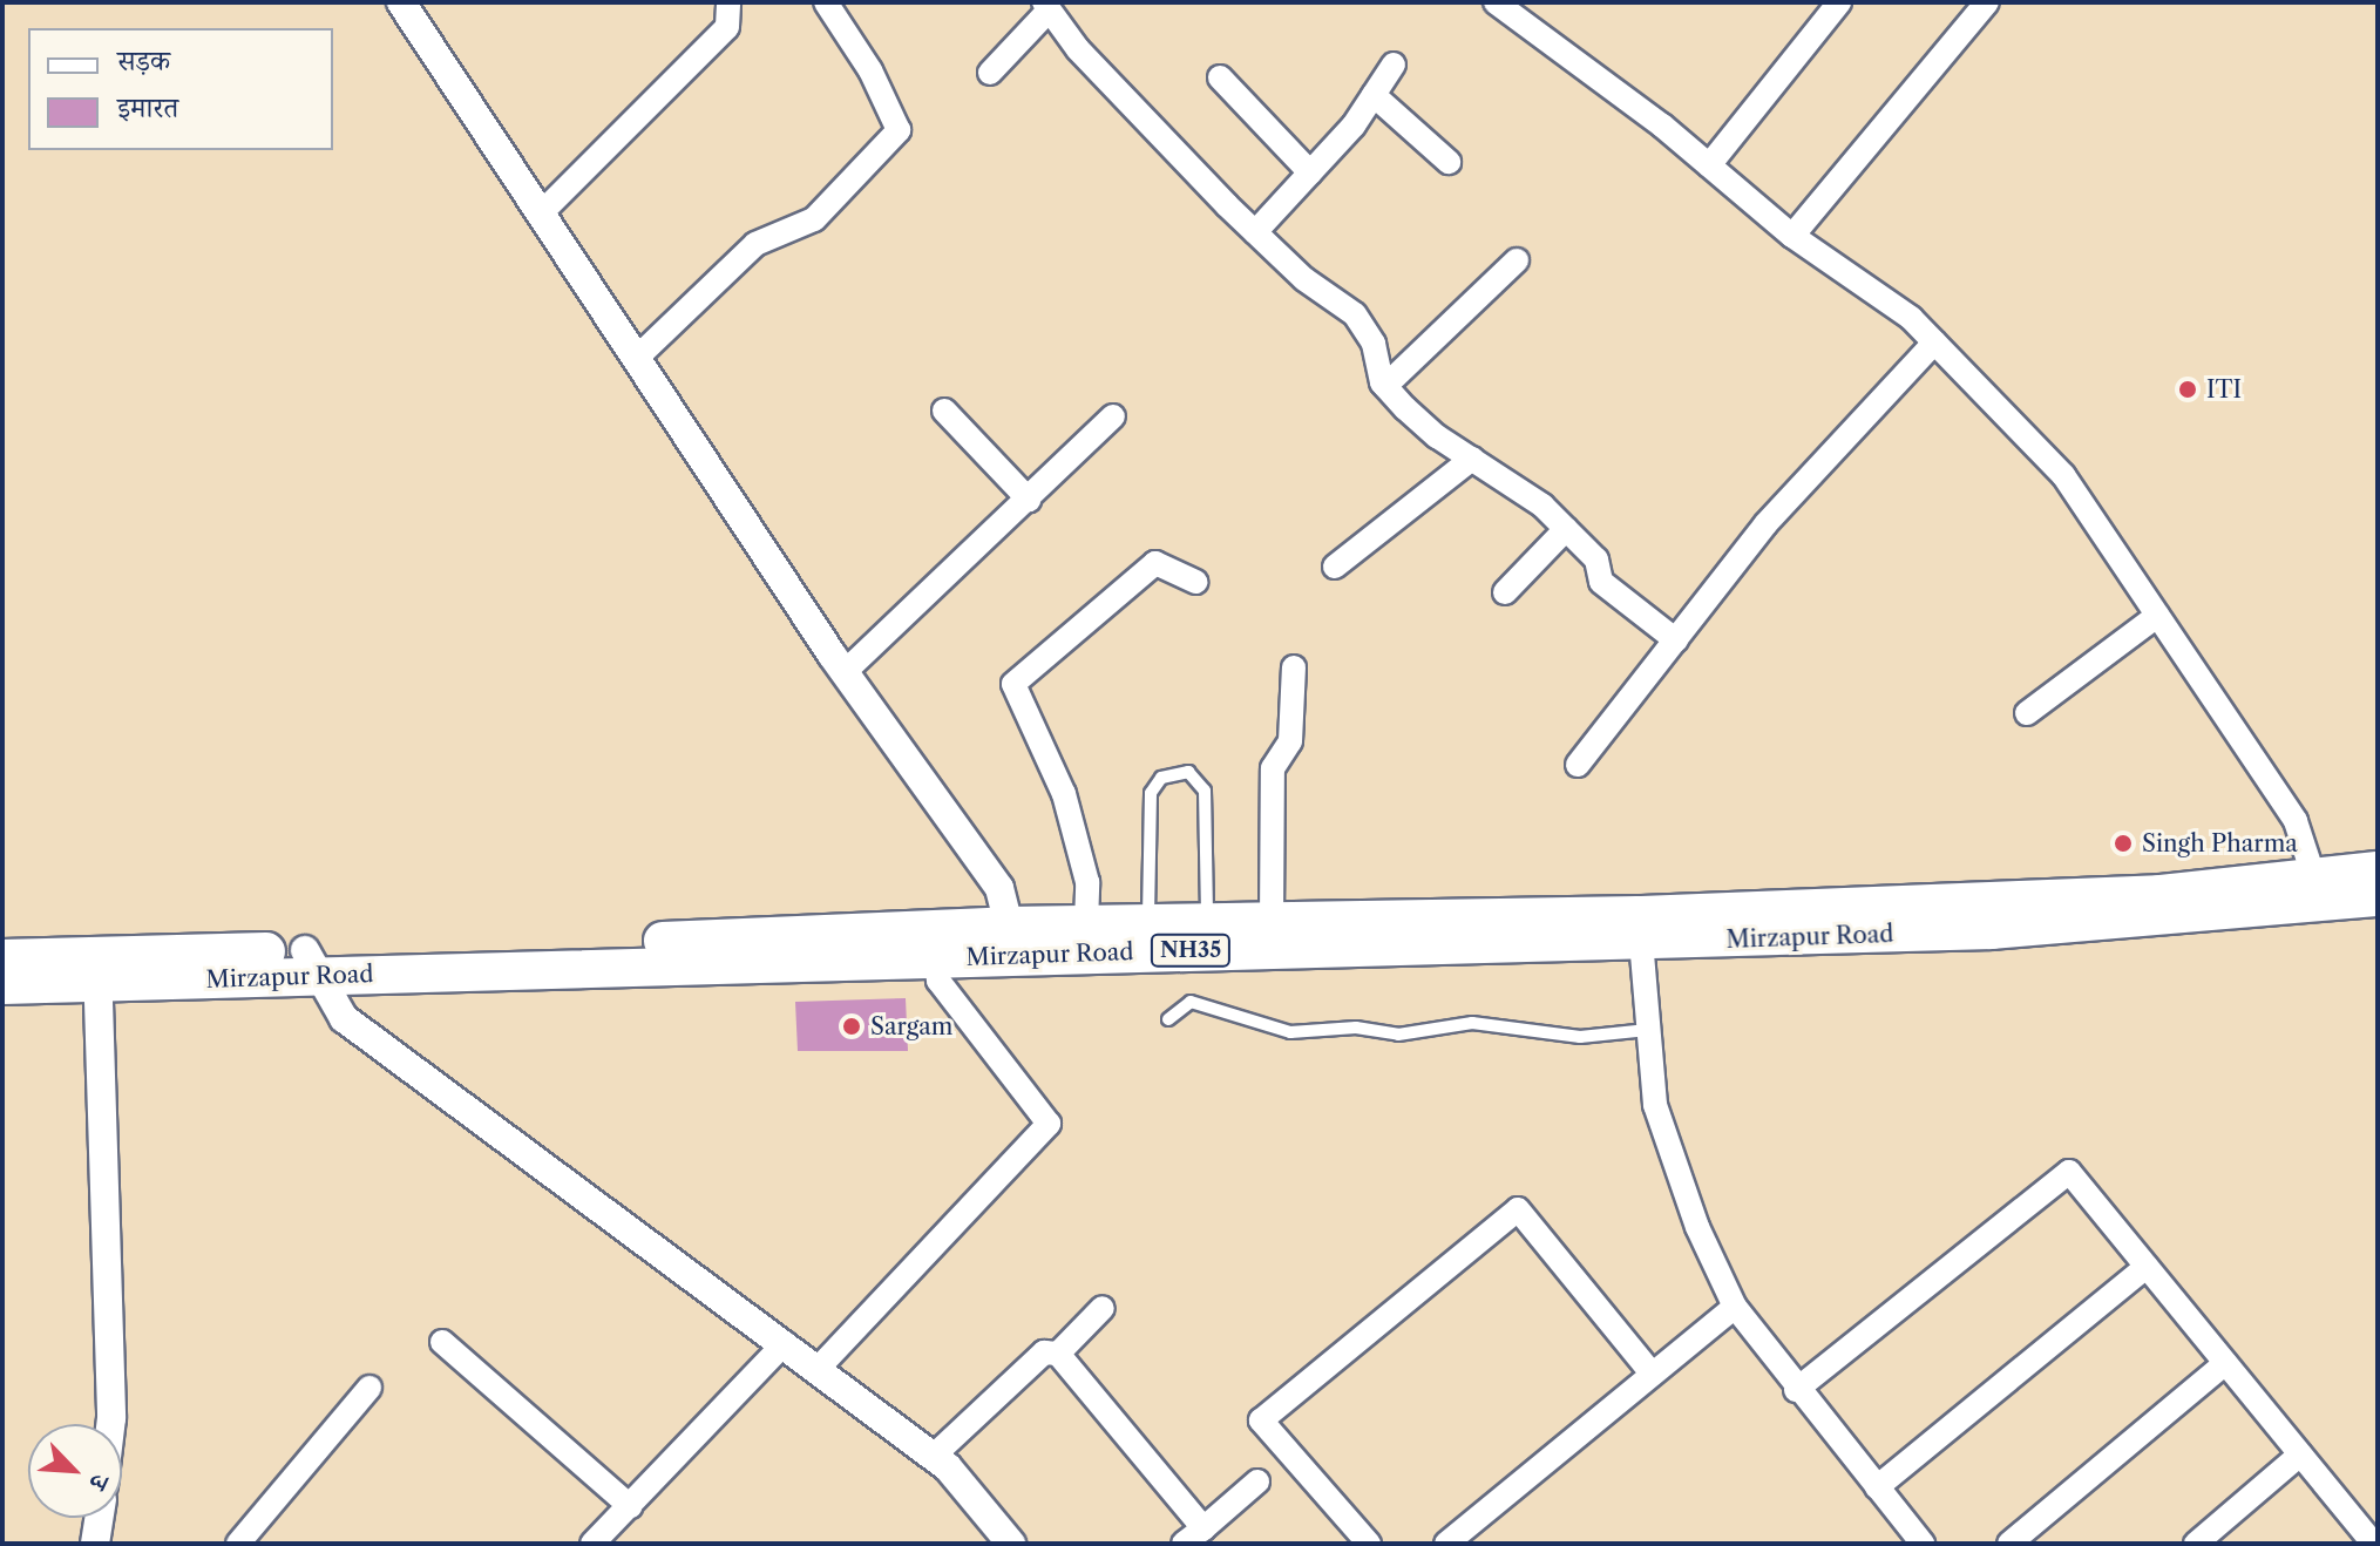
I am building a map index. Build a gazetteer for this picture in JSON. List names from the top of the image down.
{
  "streets": {
    "highway": ["Mirzapur Road", "NH35"]
  },
  "places": ["ITI", "Singh Pharma", "Sargam"],
  "legend": ["सड़क", "इमारत"],
  "north": "bottom right"
}
